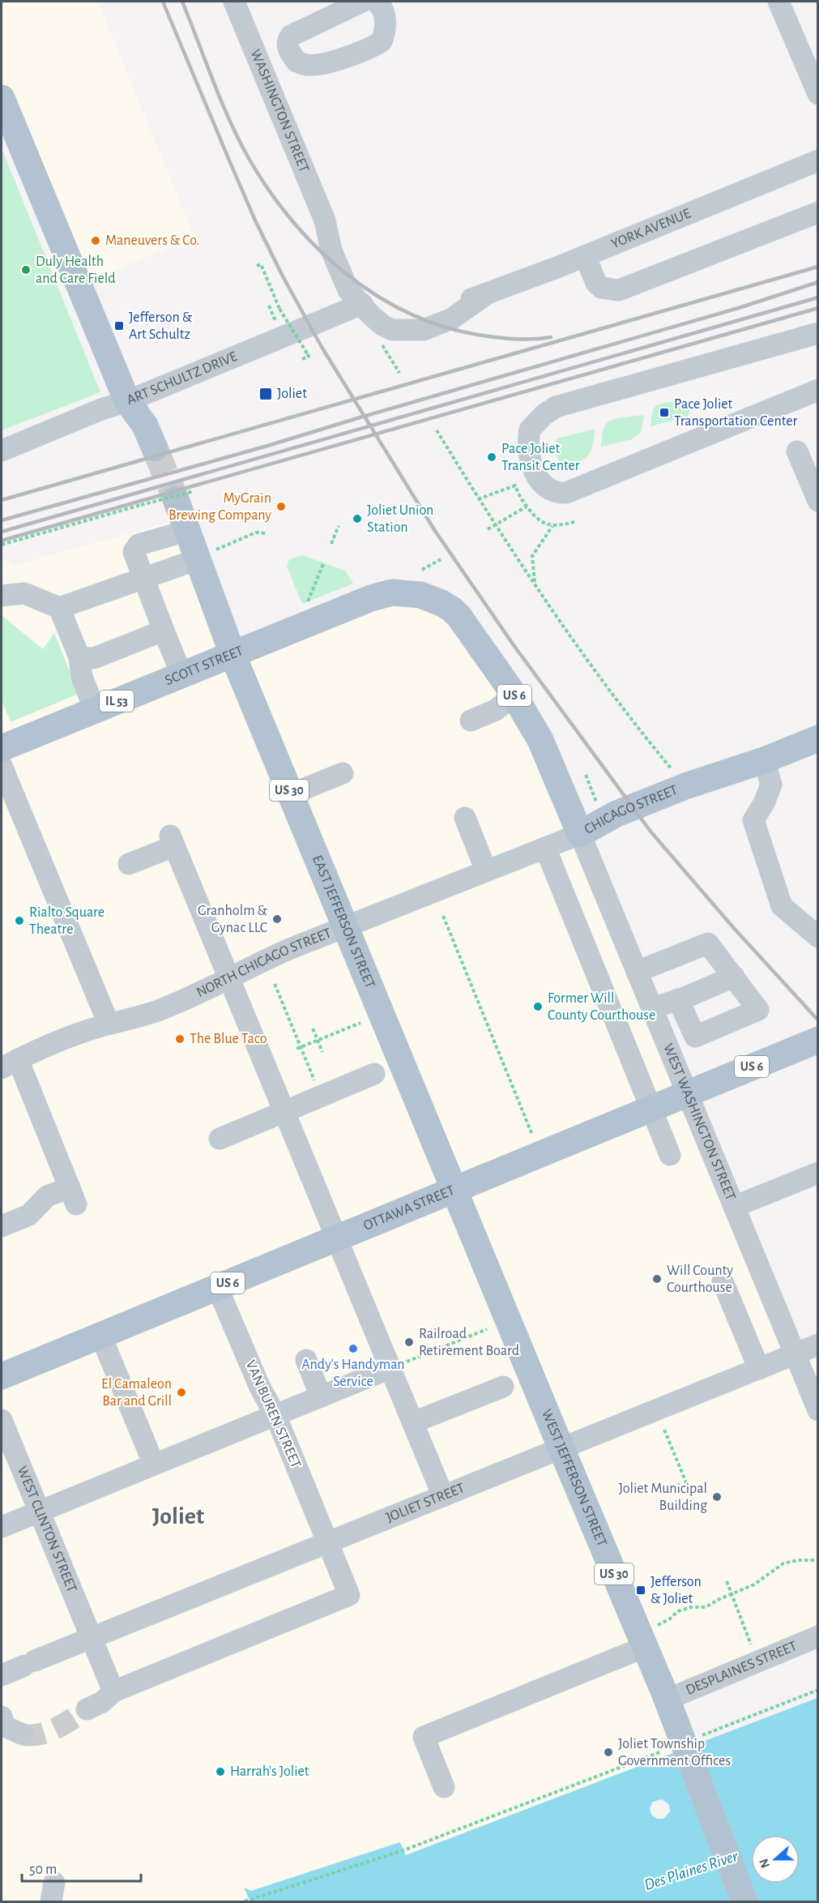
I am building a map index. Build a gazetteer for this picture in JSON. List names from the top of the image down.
{
  "streets": {
    "main road": [
      "SCOTT STREET",
      "US 6",
      "IL 53",
      "US 30",
      "CHICAGO STREET",
      "EAST JEFFERSON STREET",
      "OTTAWA STREET",
      "WEST JEFFERSON STREET"
    ],
    "street": [
      "WASHINGTON STREET",
      "YORK AVENUE",
      "ART SCHULTZ DRIVE",
      "NORTH CHICAGO STREET",
      "WEST WASHINGTON STREET",
      "VAN BUREN STREET",
      "JOLIET STREET",
      "WEST CLINTON STREET",
      "DESPLAINES STREET"
    ]
  },
  "crossings": [
    ["WASHINGTON STREET", "YORK AVENUE"],
    ["WASHINGTON STREET", "ART SCHULTZ DRIVE"],
    ["YORK AVENUE", "ART SCHULTZ DRIVE"],
    ["SCOTT STREET", "US 6"],
    ["SCOTT STREET", "EAST JEFFERSON STREET"],
    ["US 6", "CHICAGO STREET"],
    ["US 6", "NORTH CHICAGO STREET"],
    ["US 6", "WEST WASHINGTON STREET"],
    ["CHICAGO STREET", "NORTH CHICAGO STREET"],
    ["CHICAGO STREET", "WEST WASHINGTON STREET"],
    ["EAST JEFFERSON STREET", "NORTH CHICAGO STREET"],
    ["EAST JEFFERSON STREET", "OTTAWA STREET"],
    ["EAST JEFFERSON STREET", "WEST JEFFERSON STREET"],
    ["NORTH CHICAGO STREET", "WEST WASHINGTON STREET"],
    ["WEST WASHINGTON STREET", "OTTAWA STREET"],
    ["WEST WASHINGTON STREET", "JOLIET STREET"],
    ["OTTAWA STREET", "VAN BUREN STREET"],
    ["OTTAWA STREET", "WEST JEFFERSON STREET"],
    ["VAN BUREN STREET", "JOLIET STREET"],
    ["VAN BUREN STREET", "WEST CLINTON STREET"],
    ["WEST JEFFERSON STREET", "JOLIET STREET"],
    ["WEST JEFFERSON STREET", "DESPLAINES STREET"],
    ["JOLIET STREET", "WEST CLINTON STREET"]
  ],
  "districts": ["Joliet"],
  "water": ["Des Plaines River"],
  "places": {
    "other": [
      "Maneuvers & Co.",
      "Duly Health and Care Field",
      "Pace Joliet Transit Center",
      "MyGrain Brewing Company",
      "Joliet Union Station",
      "Granholm & Gynac LLC",
      "Rialto Square Theatre",
      "Former Will County Courthouse",
      "The Blue Taco",
      "Will County Courthouse",
      "Railroad Retirement Board",
      "Andy's Handyman Service",
      "El Camaleon Bar and Grill",
      "Joliet Municipal Building",
      "Joliet Township Government Offices",
      "Harrah's Joliet"
    ],
    "transit": [
      "Jefferson & Art Schultz",
      "Joliet",
      "Pace Joliet Transportation Center",
      "Jefferson & Joliet"
    ]
  },
  "scale_bar": "50 m",
  "north": "left"
}
